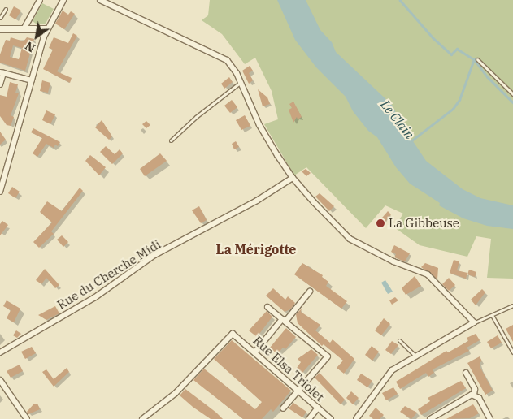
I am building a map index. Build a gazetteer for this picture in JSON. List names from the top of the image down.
{
  "streets": {
    "street": ["Rue du Cherche Midi", "Rue Elsa Triolet"]
  },
  "districts": ["La Mérigotte"],
  "water": ["Le Clain"],
  "places": ["La Gibbeuse"],
  "north": "bottom left"
}
